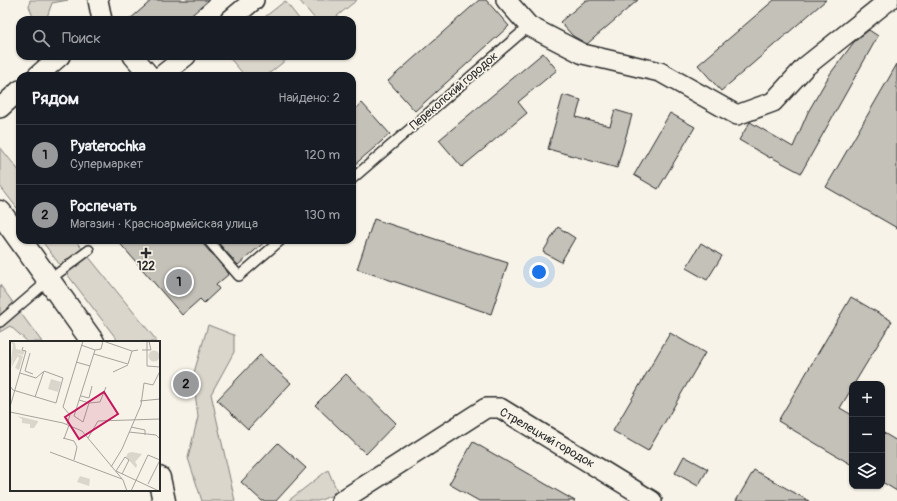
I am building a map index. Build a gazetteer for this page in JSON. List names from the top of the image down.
{
  "streets": {
    "street": ["Стрелецкий городок"],
    "lane": ["Перекопский городок"]
  },
  "places": {
    "health": ["122"]
  },
  "page": {
    "search": "Поиск",
    "heading": ["Рядом", "Найдено: 2"],
    "list": [
      {
        "mark": "1",
        "name": "Pyaterochka",
        "note": "Супермаркет",
        "value": "120 m"
      },
      {
        "mark": "2",
        "name": "Роспечать",
        "note": "Магазин · Красноармейская улица",
        "value": "130 m"
      }
    ],
    "pins": ["1", "2"],
    "map_buttons": ["+", "−"]
  }
}
